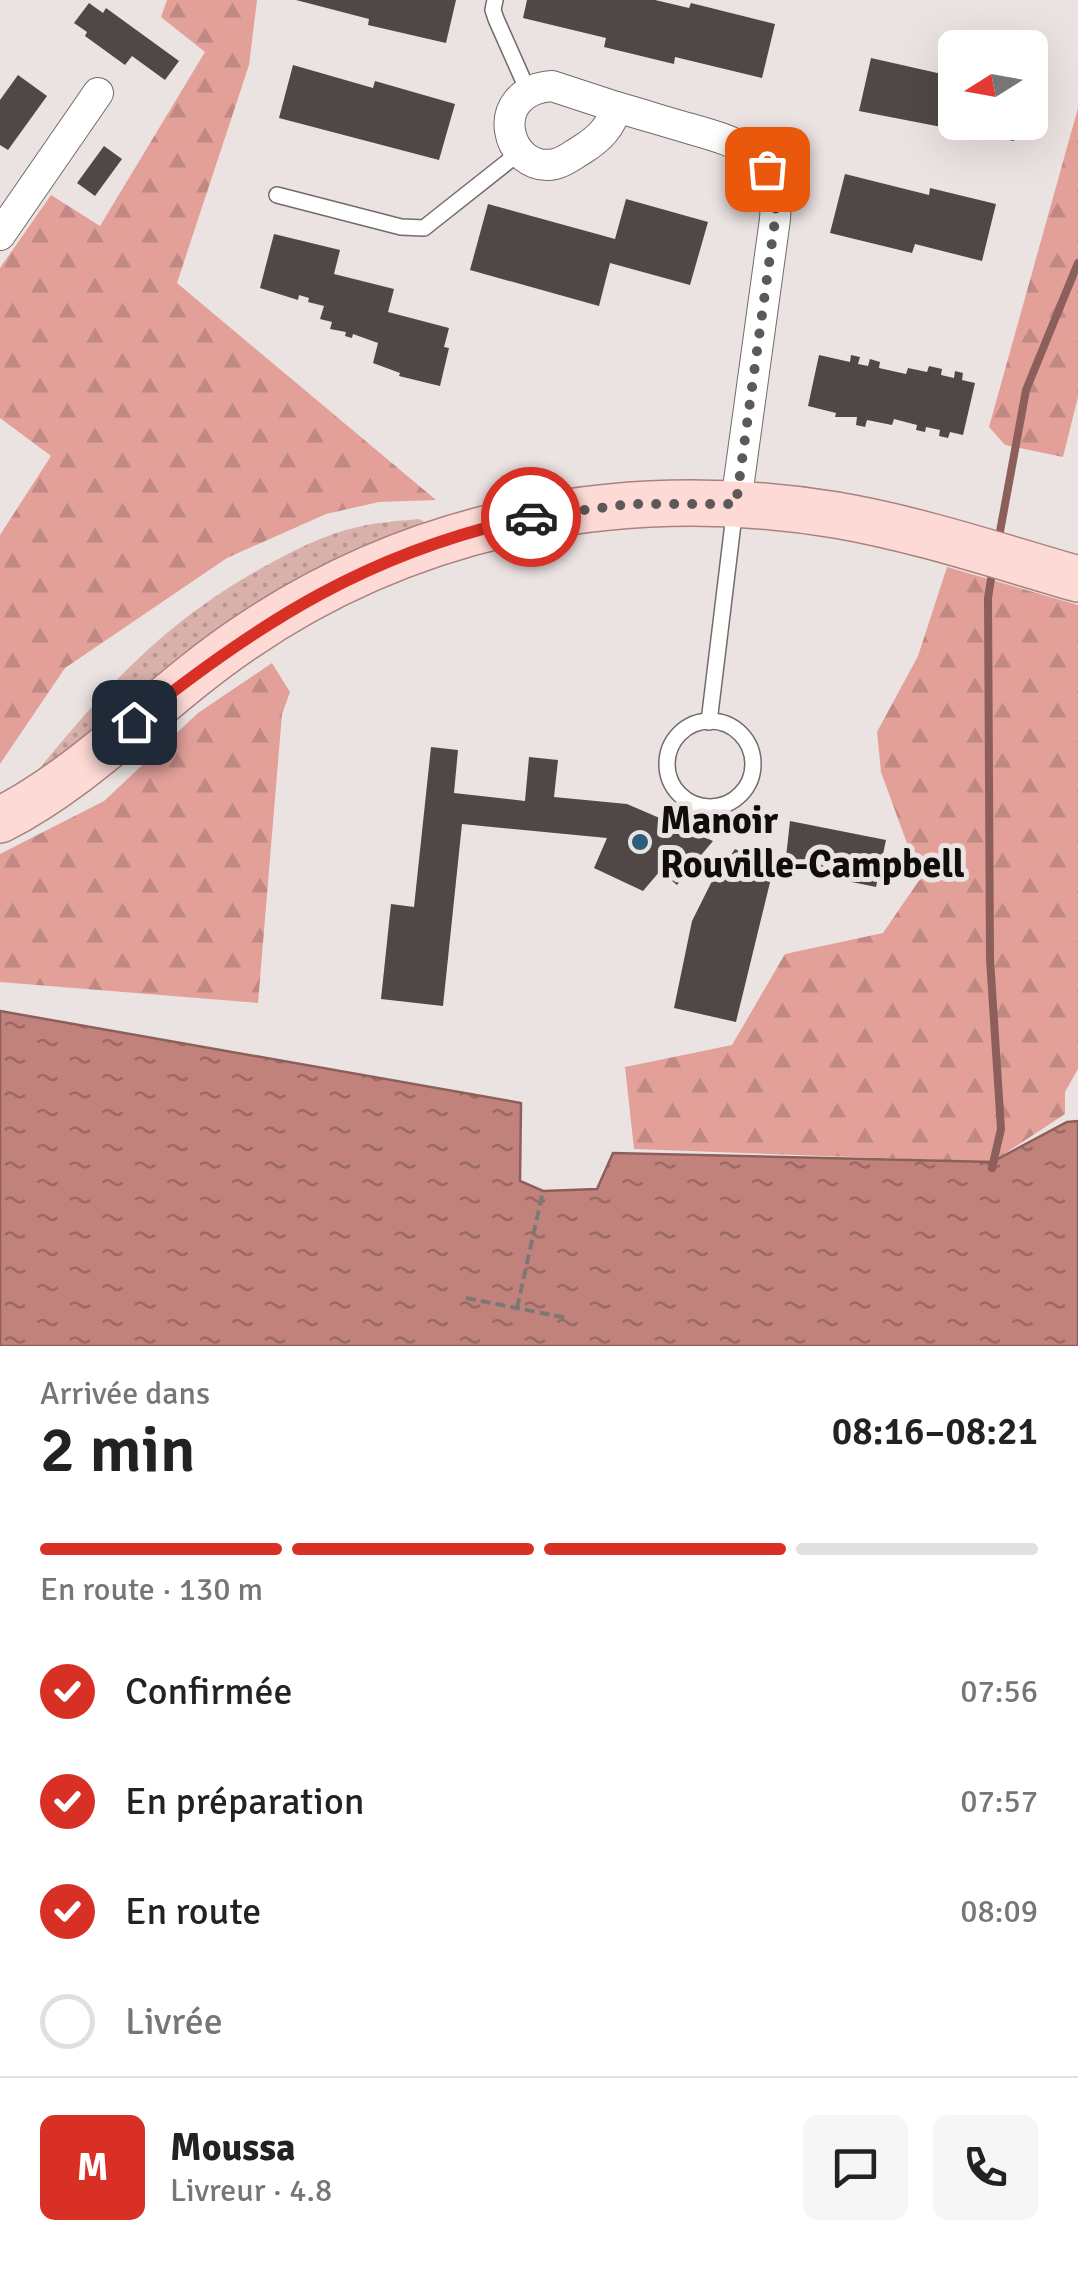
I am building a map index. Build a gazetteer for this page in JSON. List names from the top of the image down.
{
  "places": ["Manoir Rouville-Campbell"],
  "north": "left",
  "page": {
    "heading": ["2 min", "Arrivée dans", "08:16–08:21"],
    "panel": ["Moussa", "Livreur · 4.8"],
    "bar": "En route · 130 m",
    "list": [
      ["Confirmée", "07:56"],
      ["En préparation", "07:57"],
      ["En route", "08:09"],
      "Livrée"
    ],
    "round": "M"
  }
}
